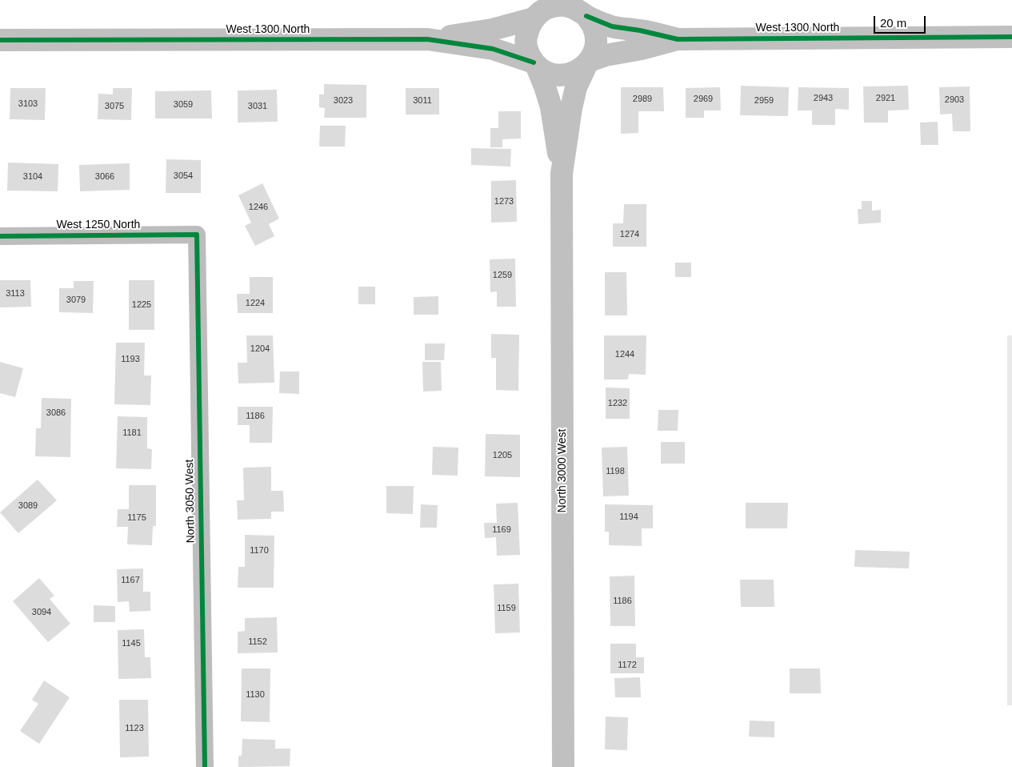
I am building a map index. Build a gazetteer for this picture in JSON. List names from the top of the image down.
{
  "streets": {
    "street": [
      "West 1300 North",
      "West 1250 North",
      "North 3000 West",
      "North 3050 West"
    ]
  },
  "crossings": [
    ["West 1300 North", "North 3000 West"],
    ["West 1250 North", "North 3050 West"]
  ],
  "house_numbers": [
    "2943",
    "2921",
    "2989",
    "2969",
    "2903",
    "3023",
    "3011",
    "2959",
    "3103",
    "3059",
    "3075",
    "3031",
    "3054",
    "3104",
    "3066",
    "1273",
    "1246",
    "1274",
    "1259",
    "3113",
    "3079",
    "1224",
    "1225",
    "1204",
    "1244",
    "1193",
    "1232",
    "3086",
    "1186",
    "1181",
    "1205",
    "1198",
    "3089",
    "1194",
    "1175",
    "1169",
    "1170",
    "1167",
    "1186",
    "1159",
    "3094",
    "1152",
    "1145",
    "1172",
    "1130",
    "1123"
  ],
  "scale_bar": "20 m"
}
